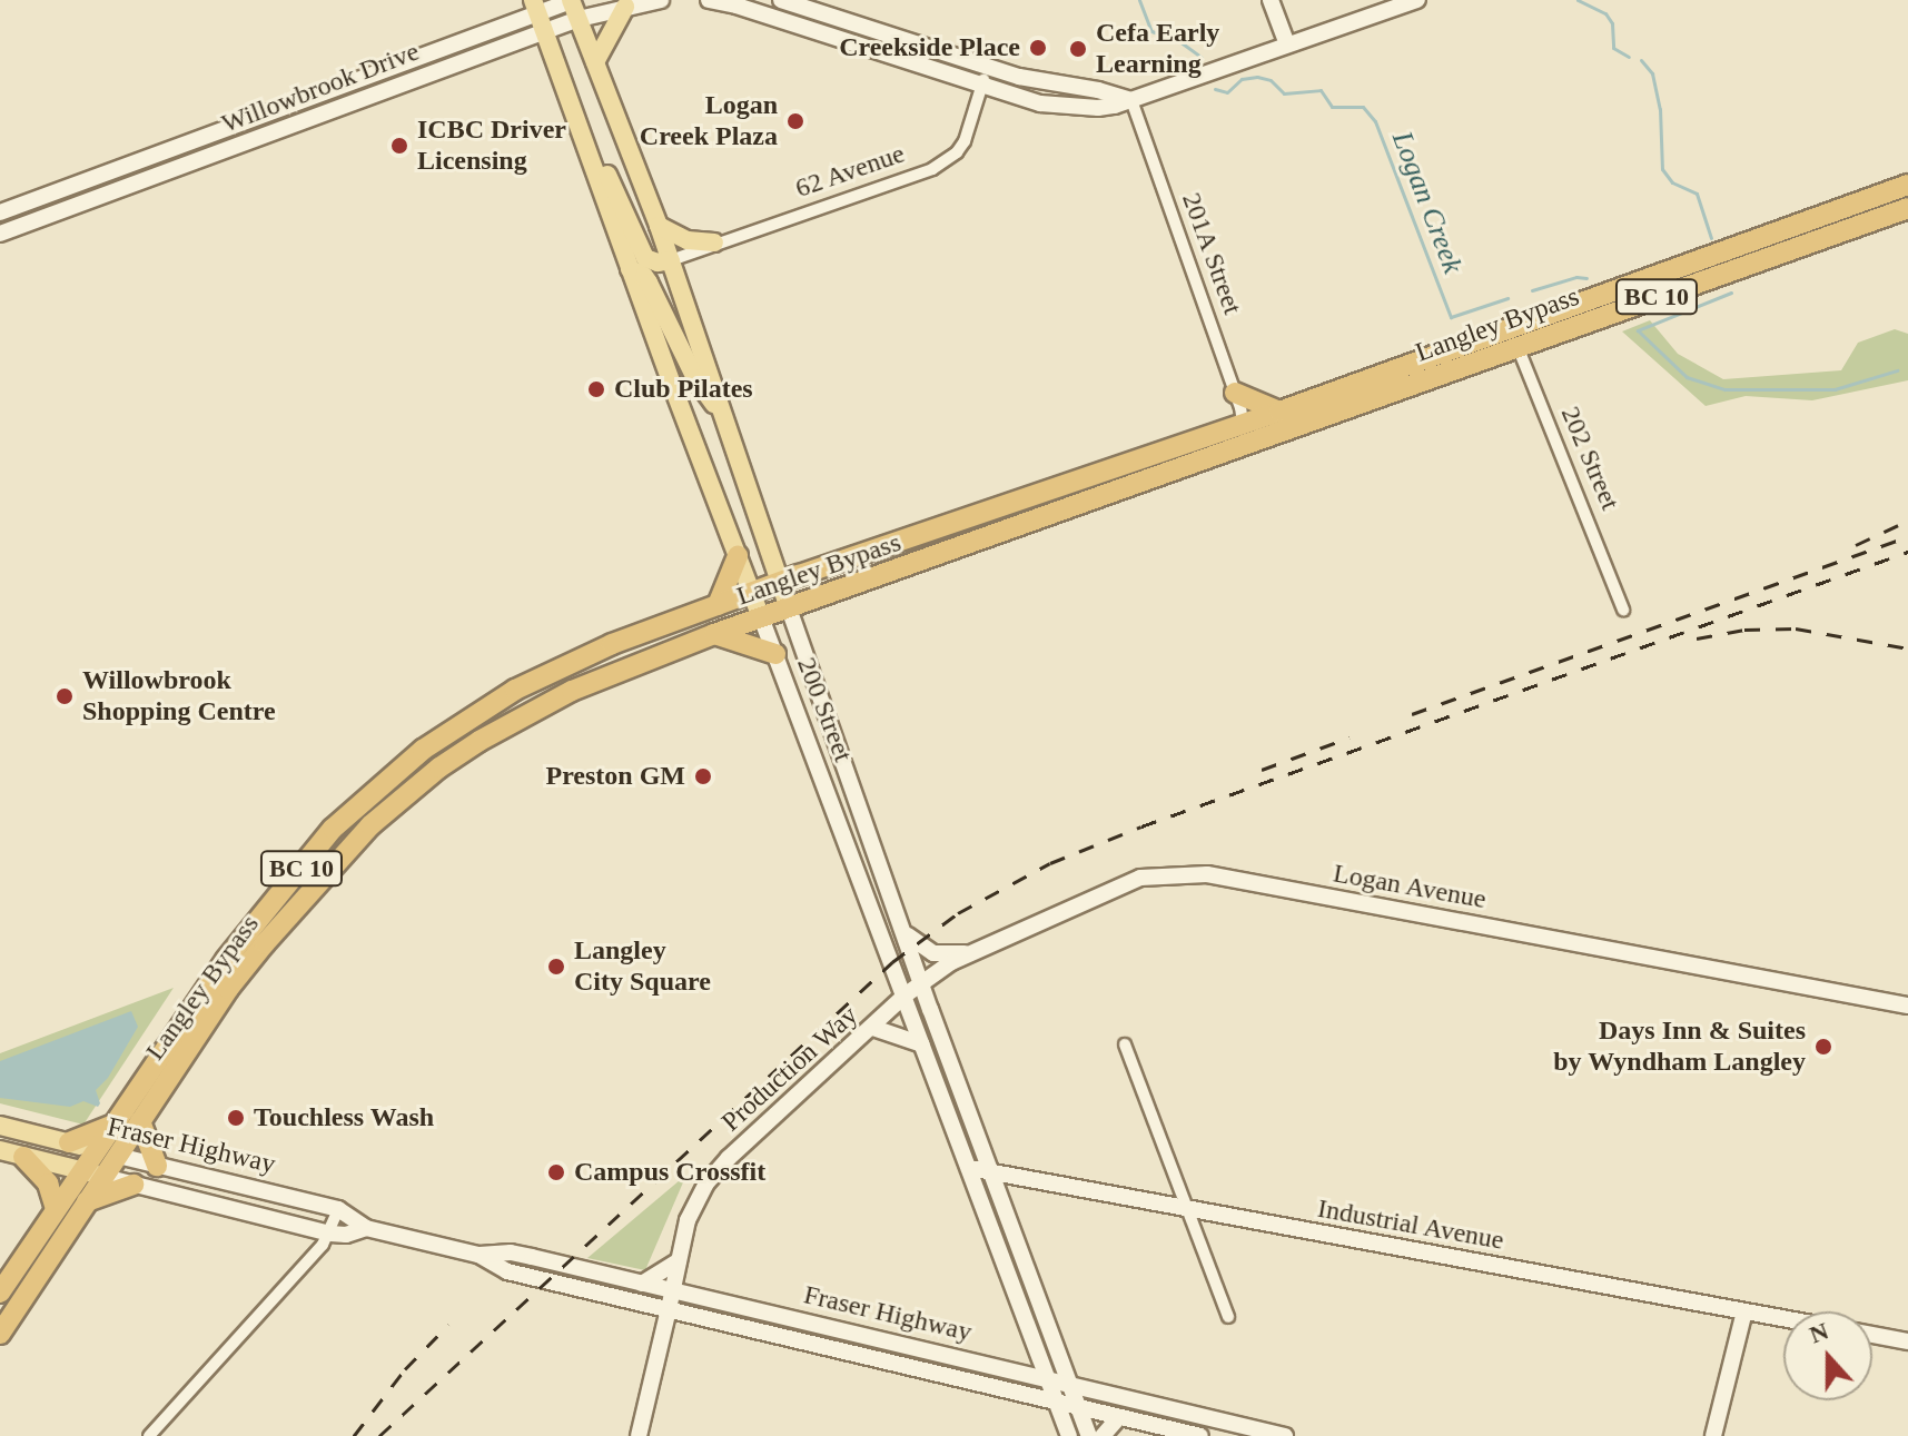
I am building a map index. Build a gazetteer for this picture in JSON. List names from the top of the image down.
{
  "streets": {
    "highway": ["BC 10", "Langley Bypass"],
    "main road": [
      "Willowbrook Drive",
      "200 Street",
      "Logan Avenue",
      "Production Way",
      "Fraser Highway",
      "Industrial Avenue"
    ],
    "street": ["62 Avenue", "201A Street", "202 Street"]
  },
  "crossings": [
    ["Willowbrook Drive", "200 Street"],
    ["62 Avenue", "200 Street"],
    ["201A Street", "Langley Bypass"],
    ["Langley Bypass", "202 Street"],
    ["Langley Bypass", "200 Street"],
    ["Langley Bypass", "Fraser Highway"],
    ["200 Street", "Logan Avenue"],
    ["200 Street", "Production Way"],
    ["200 Street", "Fraser Highway"],
    ["200 Street", "Industrial Avenue"],
    ["Logan Avenue", "Production Way"],
    ["Production Way", "Fraser Highway"]
  ],
  "water": ["Logan Creek"],
  "places": [
    "Creekside Place",
    "Cefa Early Learning",
    "Logan Creek Plaza",
    "ICBC Driver Licensing",
    "Club Pilates",
    "Willowbrook Shopping Centre",
    "Preston GM",
    "Langley City Square",
    "Days Inn & Suites by Wyndham Langley",
    "Touchless Wash",
    "Campus Crossfit"
  ],
  "north": "top"
}
